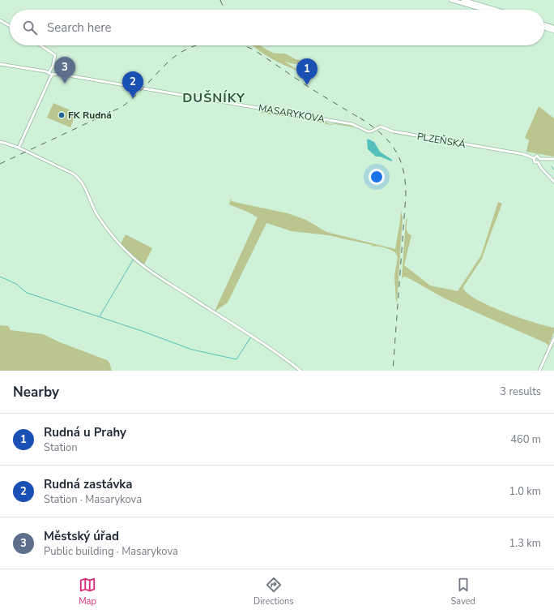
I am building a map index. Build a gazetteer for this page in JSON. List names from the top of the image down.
{
  "streets": {
    "street": ["MASARYKOVA", "PLZEŇSKÁ"]
  },
  "crossings": [
    ["MASARYKOVA", "PLZEŇSKÁ"]
  ],
  "districts": ["DUŠNÍKY"],
  "places": ["FK Rudná"],
  "page": {
    "search": "Search here",
    "pins": ["3", "1", "2"],
    "heading": ["Nearby", "3 results"],
    "list": [
      {
        "mark": "1",
        "name": "Rudná u Prahy",
        "note": "Station",
        "value": "460 m"
      },
      {
        "mark": "2",
        "name": "Rudná zastávka",
        "note": "Station · Masarykova",
        "value": "1.0 km"
      },
      {
        "mark": "3",
        "name": "Městský úřad",
        "note": "Public building · Masarykova",
        "value": "1.3 km"
      }
    ],
    "nav": ["Map", "Directions", "Saved"]
  }
}
